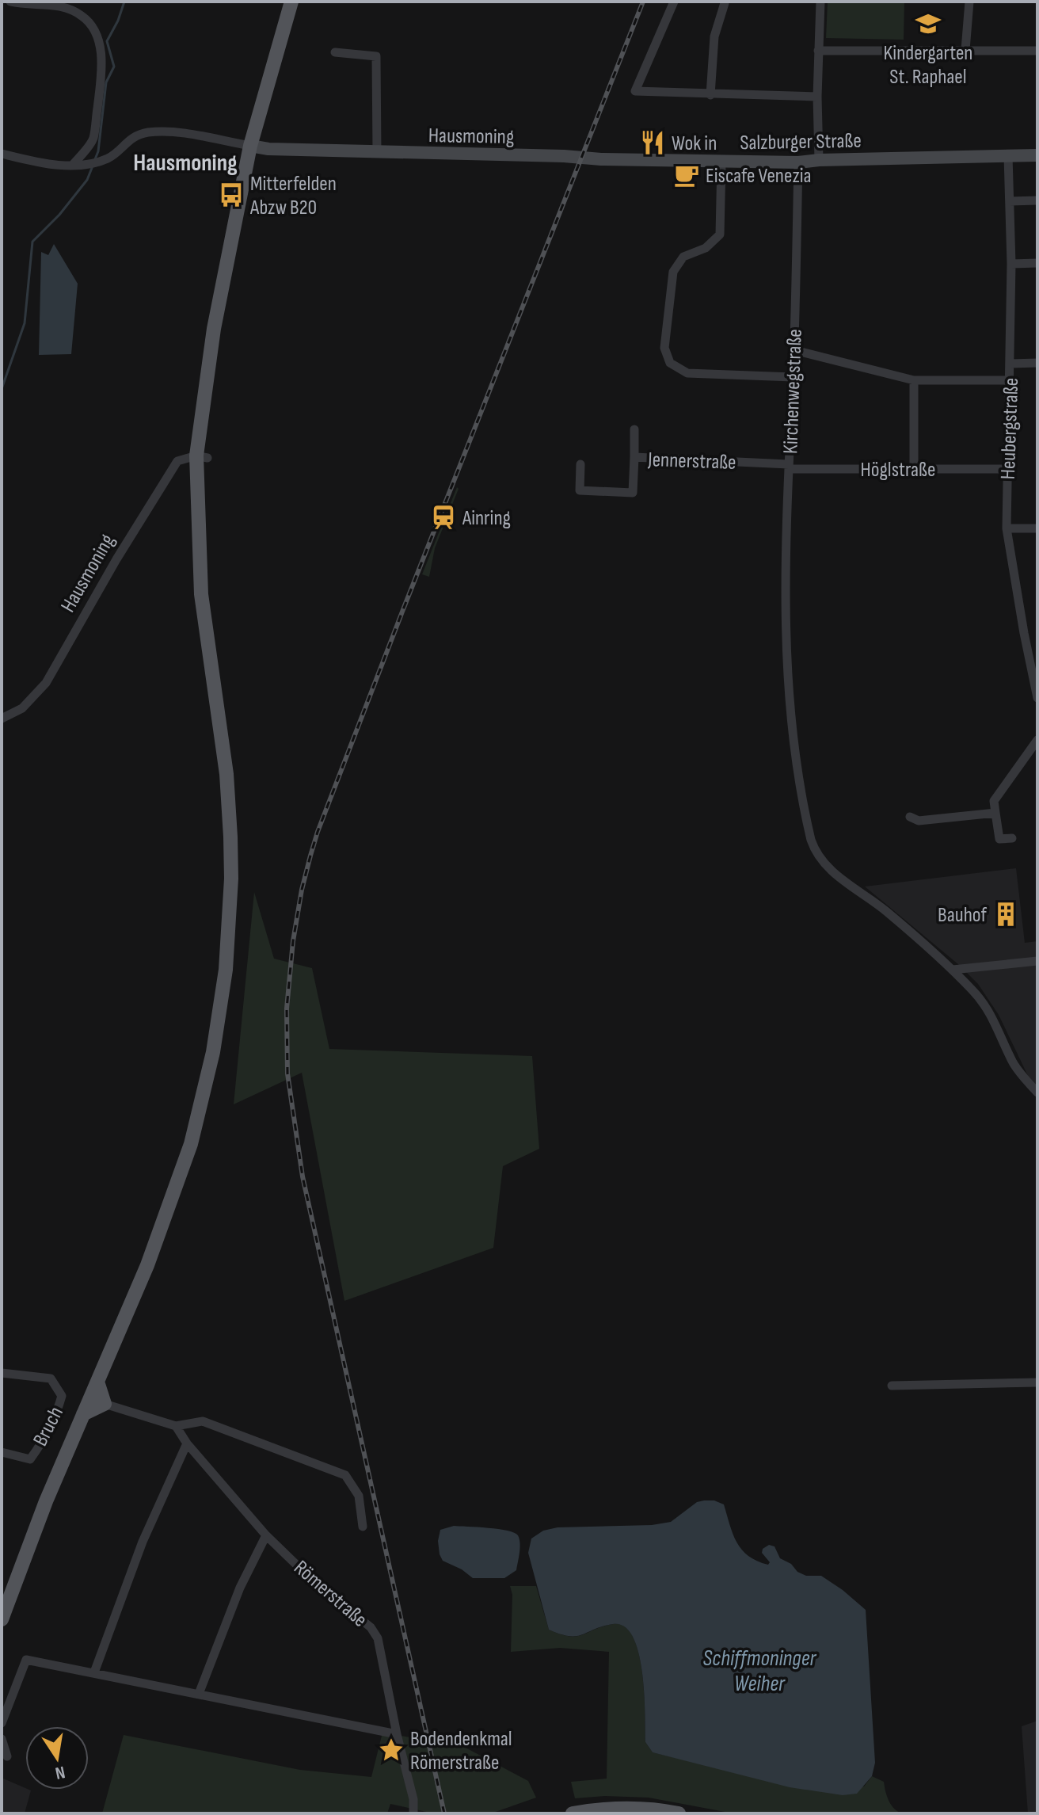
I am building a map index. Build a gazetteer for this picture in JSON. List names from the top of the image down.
{
  "streets": {
    "street": [
      "Hausmoning",
      "Salzburger Straße",
      "Kirchenwegstraße",
      "Heubergstraße",
      "Jennerstraße",
      "Höglstraße",
      "Bruch",
      "Römerstraße"
    ]
  },
  "crossings": [
    ["Hausmoning", "Salzburger Straße"],
    ["Salzburger Straße", "Kirchenwegstraße"],
    ["Salzburger Straße", "Heubergstraße"],
    ["Kirchenwegstraße", "Jennerstraße"],
    ["Kirchenwegstraße", "Höglstraße"],
    ["Heubergstraße", "Höglstraße"],
    ["Jennerstraße", "Höglstraße"]
  ],
  "districts": ["Hausmoning"],
  "water": ["Schiffmoninger Weiher"],
  "places": {
    "school or university": ["Kindergarten St. Raphael"],
    "restaurant": ["Wok in"],
    "cafe": ["Eiscafe Venezia"],
    "bus stop": ["Mitterfelden Abzw B20"],
    "station": ["Ainring"],
    "building": ["Bauhof"],
    "place": ["Bodendenkmal Römerstraße"]
  },
  "north": "bottom"
}
